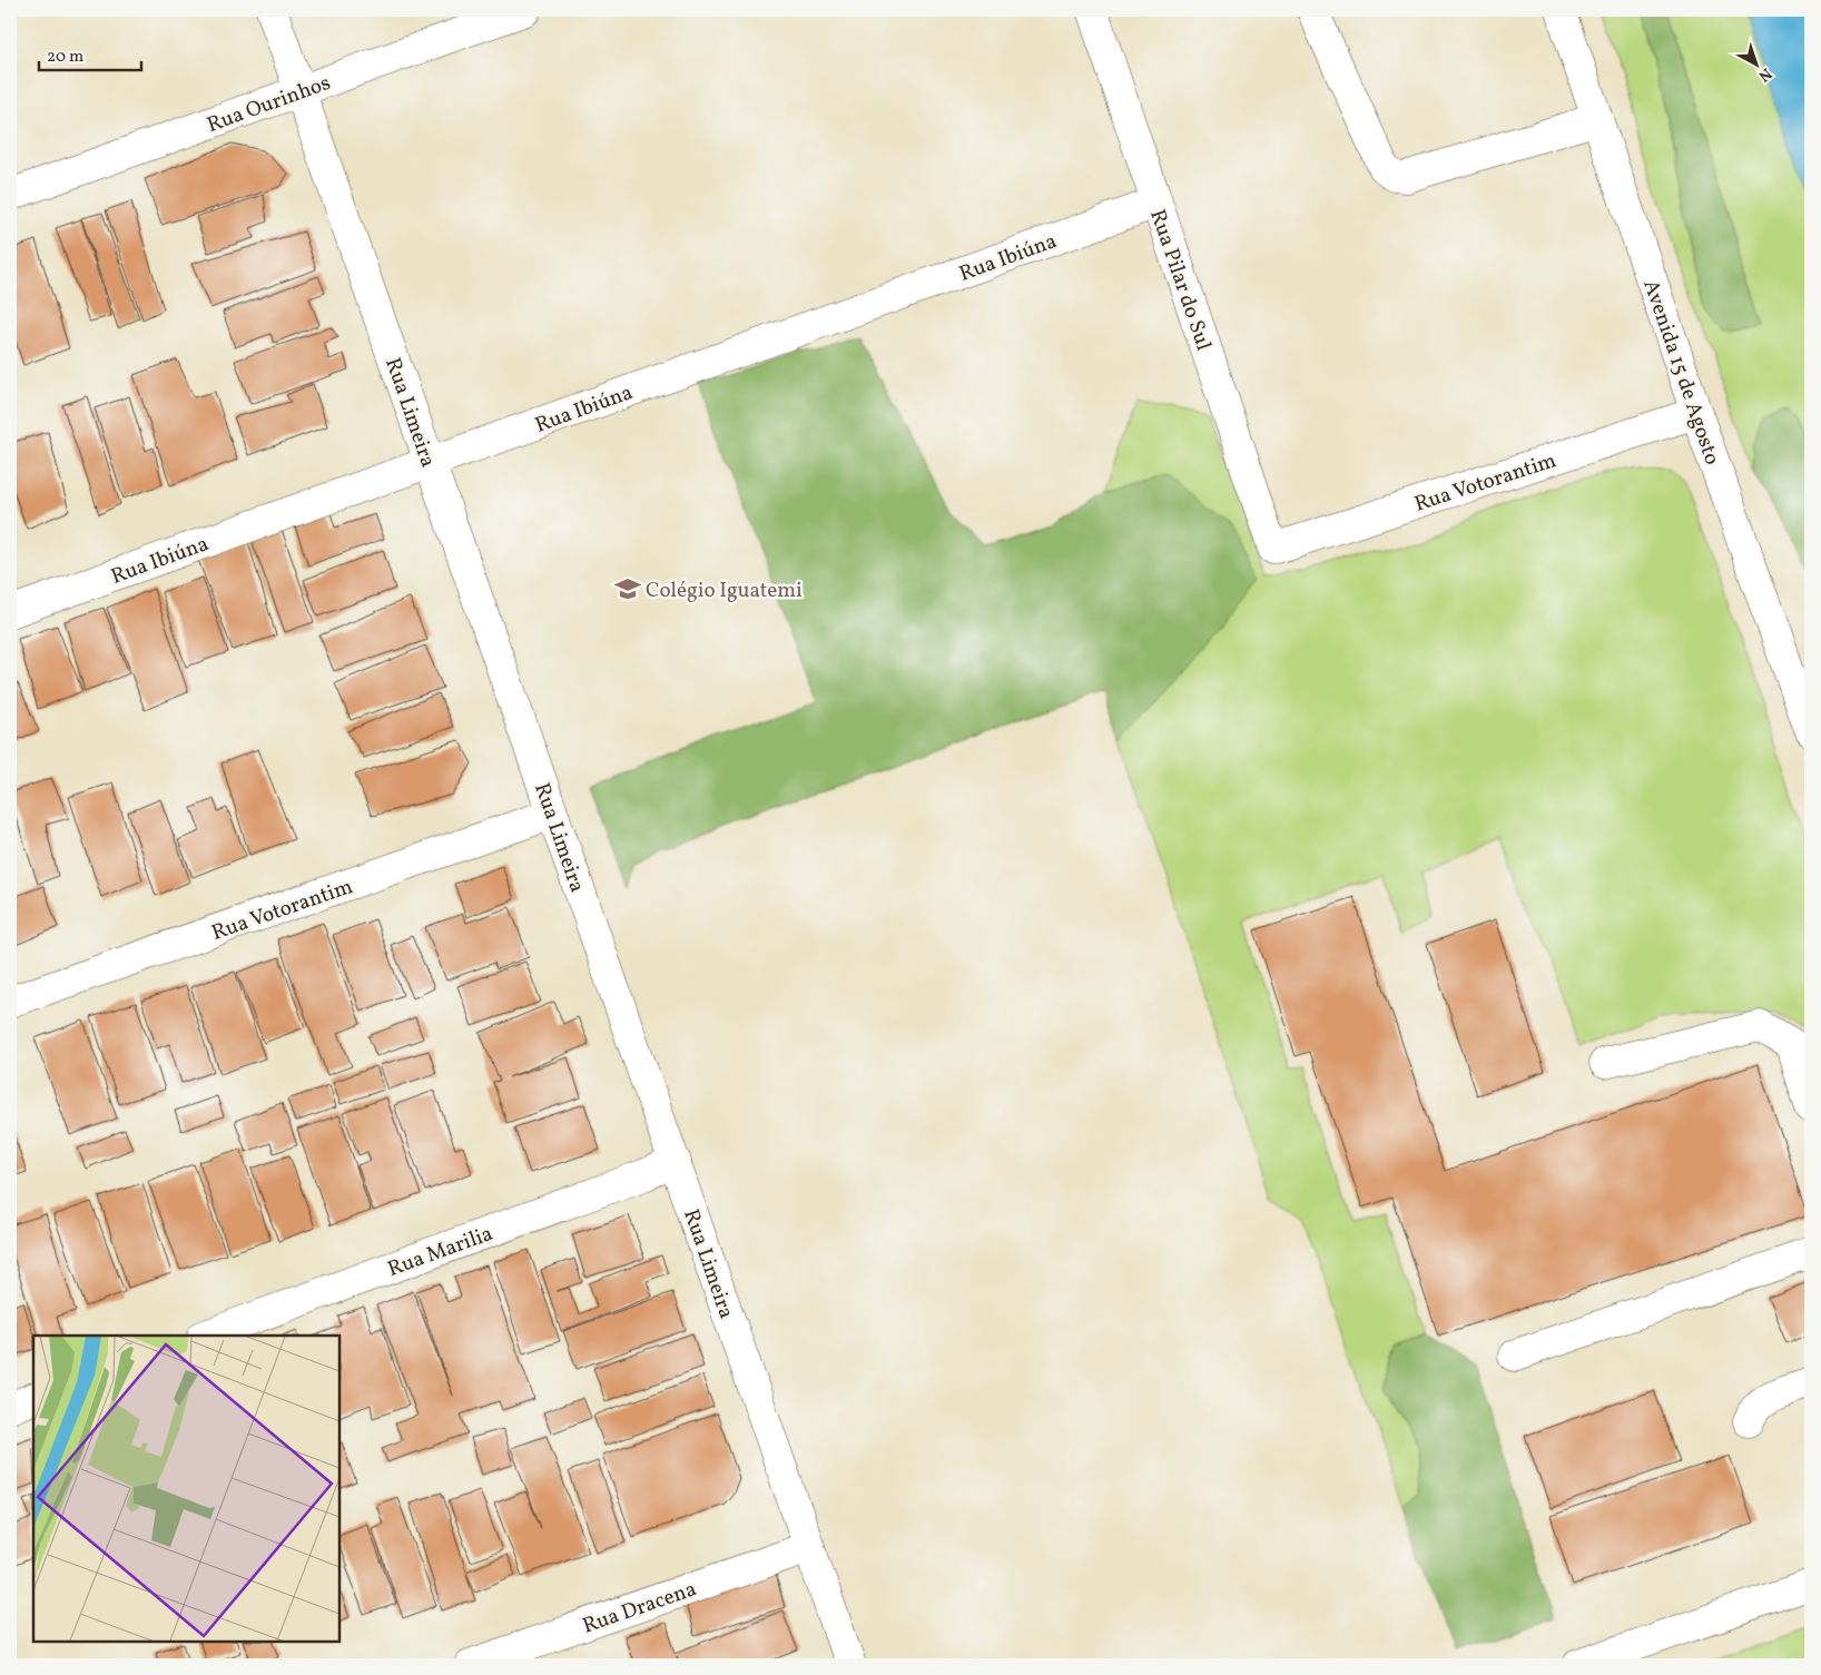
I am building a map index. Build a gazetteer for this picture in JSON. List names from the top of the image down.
{
  "streets": {
    "street": [
      "Rua Ourinhos",
      "Rua Ibiúna",
      "Rua Pilar do Sul",
      "Avenida 15 de Agosto",
      "Rua Limeira",
      "Rua Votorantim",
      "Rua Marilia",
      "Rua Dracena"
    ]
  },
  "crossings": [
    ["Rua Ourinhos", "Rua Limeira"],
    ["Rua Ibiúna", "Rua Pilar do Sul"],
    ["Rua Ibiúna", "Rua Limeira"],
    ["Rua Pilar do Sul", "Rua Votorantim"],
    ["Avenida 15 de Agosto", "Rua Votorantim"],
    ["Rua Limeira", "Rua Votorantim"],
    ["Rua Limeira", "Rua Marilia"],
    ["Rua Limeira", "Rua Dracena"]
  ],
  "places": {
    "school or university": ["Colégio Iguatemi"]
  },
  "scale_bar": "20 m",
  "north": "bottom right"
}
